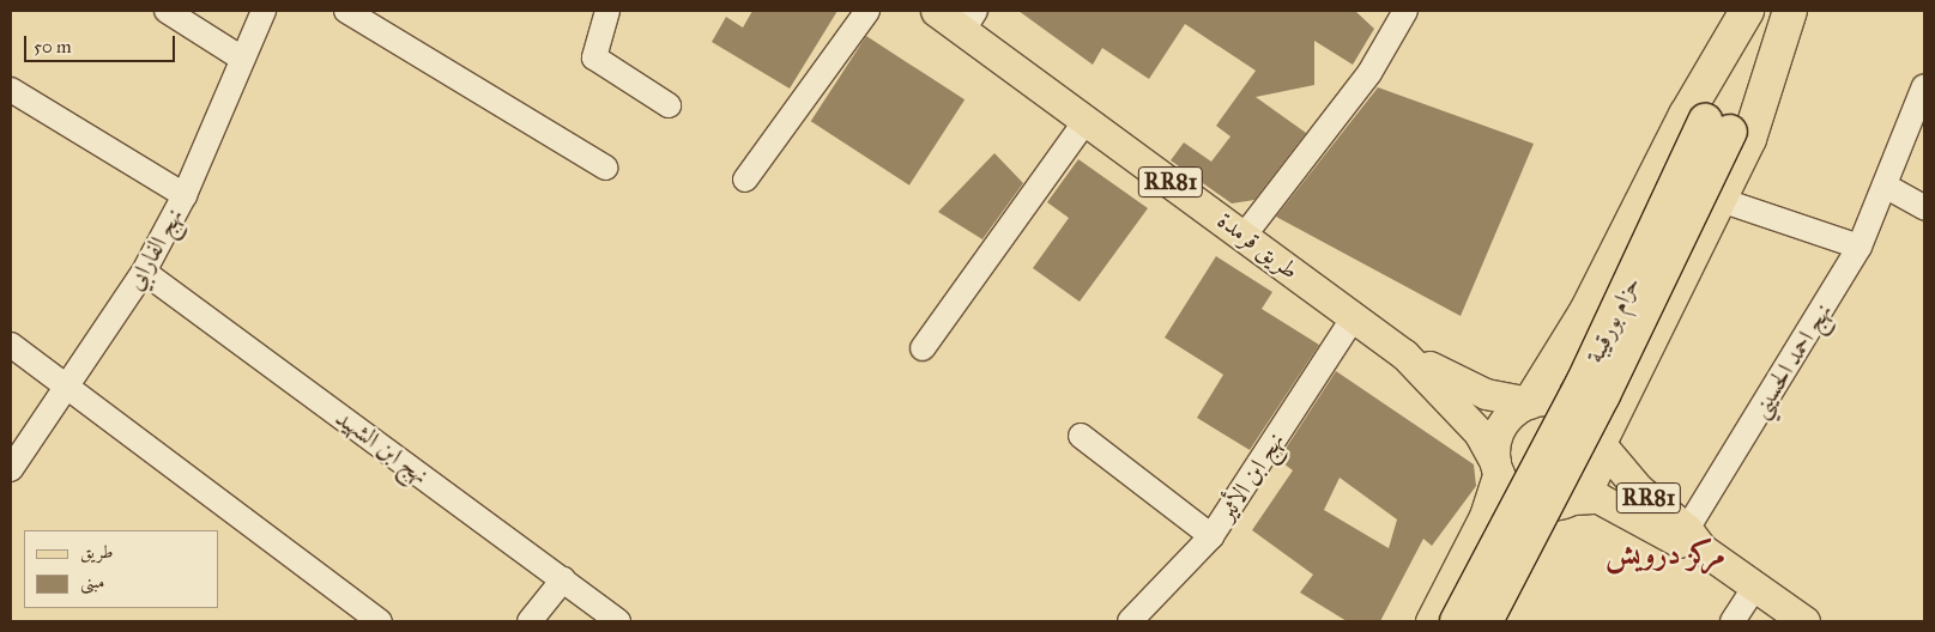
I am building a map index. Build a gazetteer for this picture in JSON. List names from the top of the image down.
{
  "streets": {
    "highway": ["حزام بورقيبة"],
    "main road": ["RR81", "طريق قرمدة"],
    "street": [
      "نهج الفارابي",
      "نهج احمد الحسيني",
      "نهج ابن الشهيد",
      "نهج ابن الأثير"
    ]
  },
  "crossings": [
    ["RR81", "طريق قرمدة"],
    ["RR81", "نهج احمد الحسيني"],
    ["طريق قرمدة", "نهج ابن الأثير"],
    ["نهج الفارابي", "نهج ابن الشهيد"]
  ],
  "districts": ["مركز درويش"],
  "legend": ["طريق", "مبنى"],
  "scale_bar": "50 m"
}
